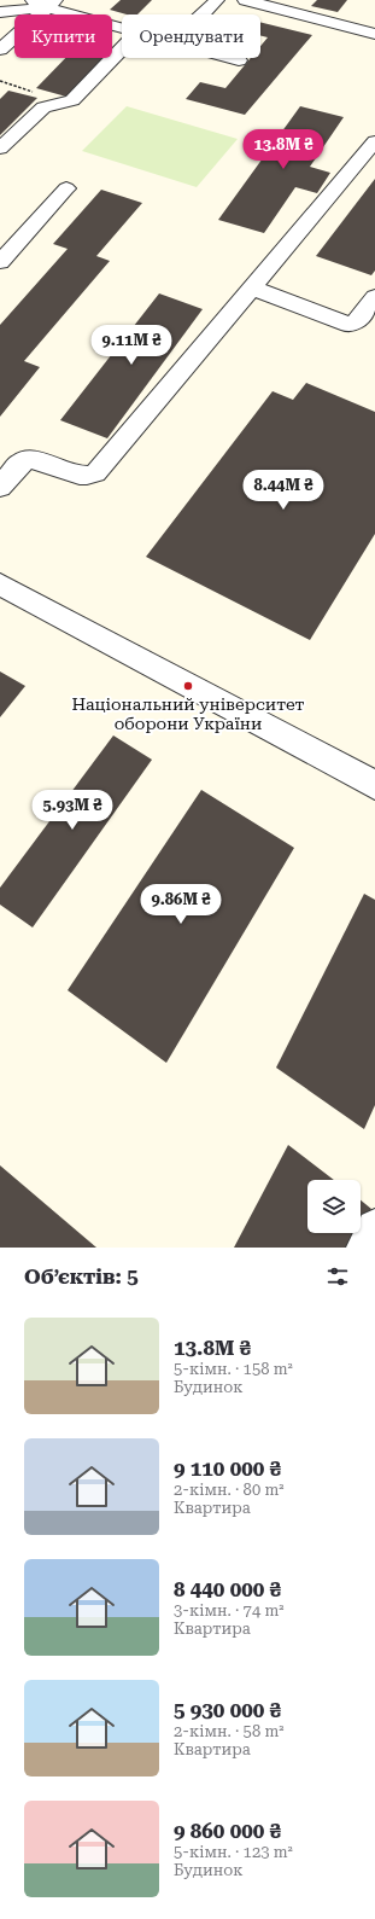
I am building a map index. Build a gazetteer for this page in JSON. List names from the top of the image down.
{
  "places": ["Національний університет оборони України"],
  "page": {
    "chip": ["Купити", "Орендувати"],
    "price": [
      "13.8M ₴",
      "9.11M ₴",
      "8.44M ₴",
      "5.93M ₴",
      "9.86M ₴"
    ],
    "heading": "Об’єктів: 5",
    "list": [
      {
        "name": "13.8M ₴",
        "note": "5-кімн. · 158 m² · Будинок"
      },
      {
        "name": "9 110 000 ₴",
        "note": "2-кімн. · 80 m² · Квартира"
      },
      {
        "name": "8 440 000 ₴",
        "note": "3-кімн. · 74 m² · Квартира"
      },
      {
        "name": "5 930 000 ₴",
        "note": "2-кімн. · 58 m² · Квартира"
      },
      {
        "name": "9 860 000 ₴",
        "note": "5-кімн. · 123 m² · Будинок"
      }
    ]
  }
}
